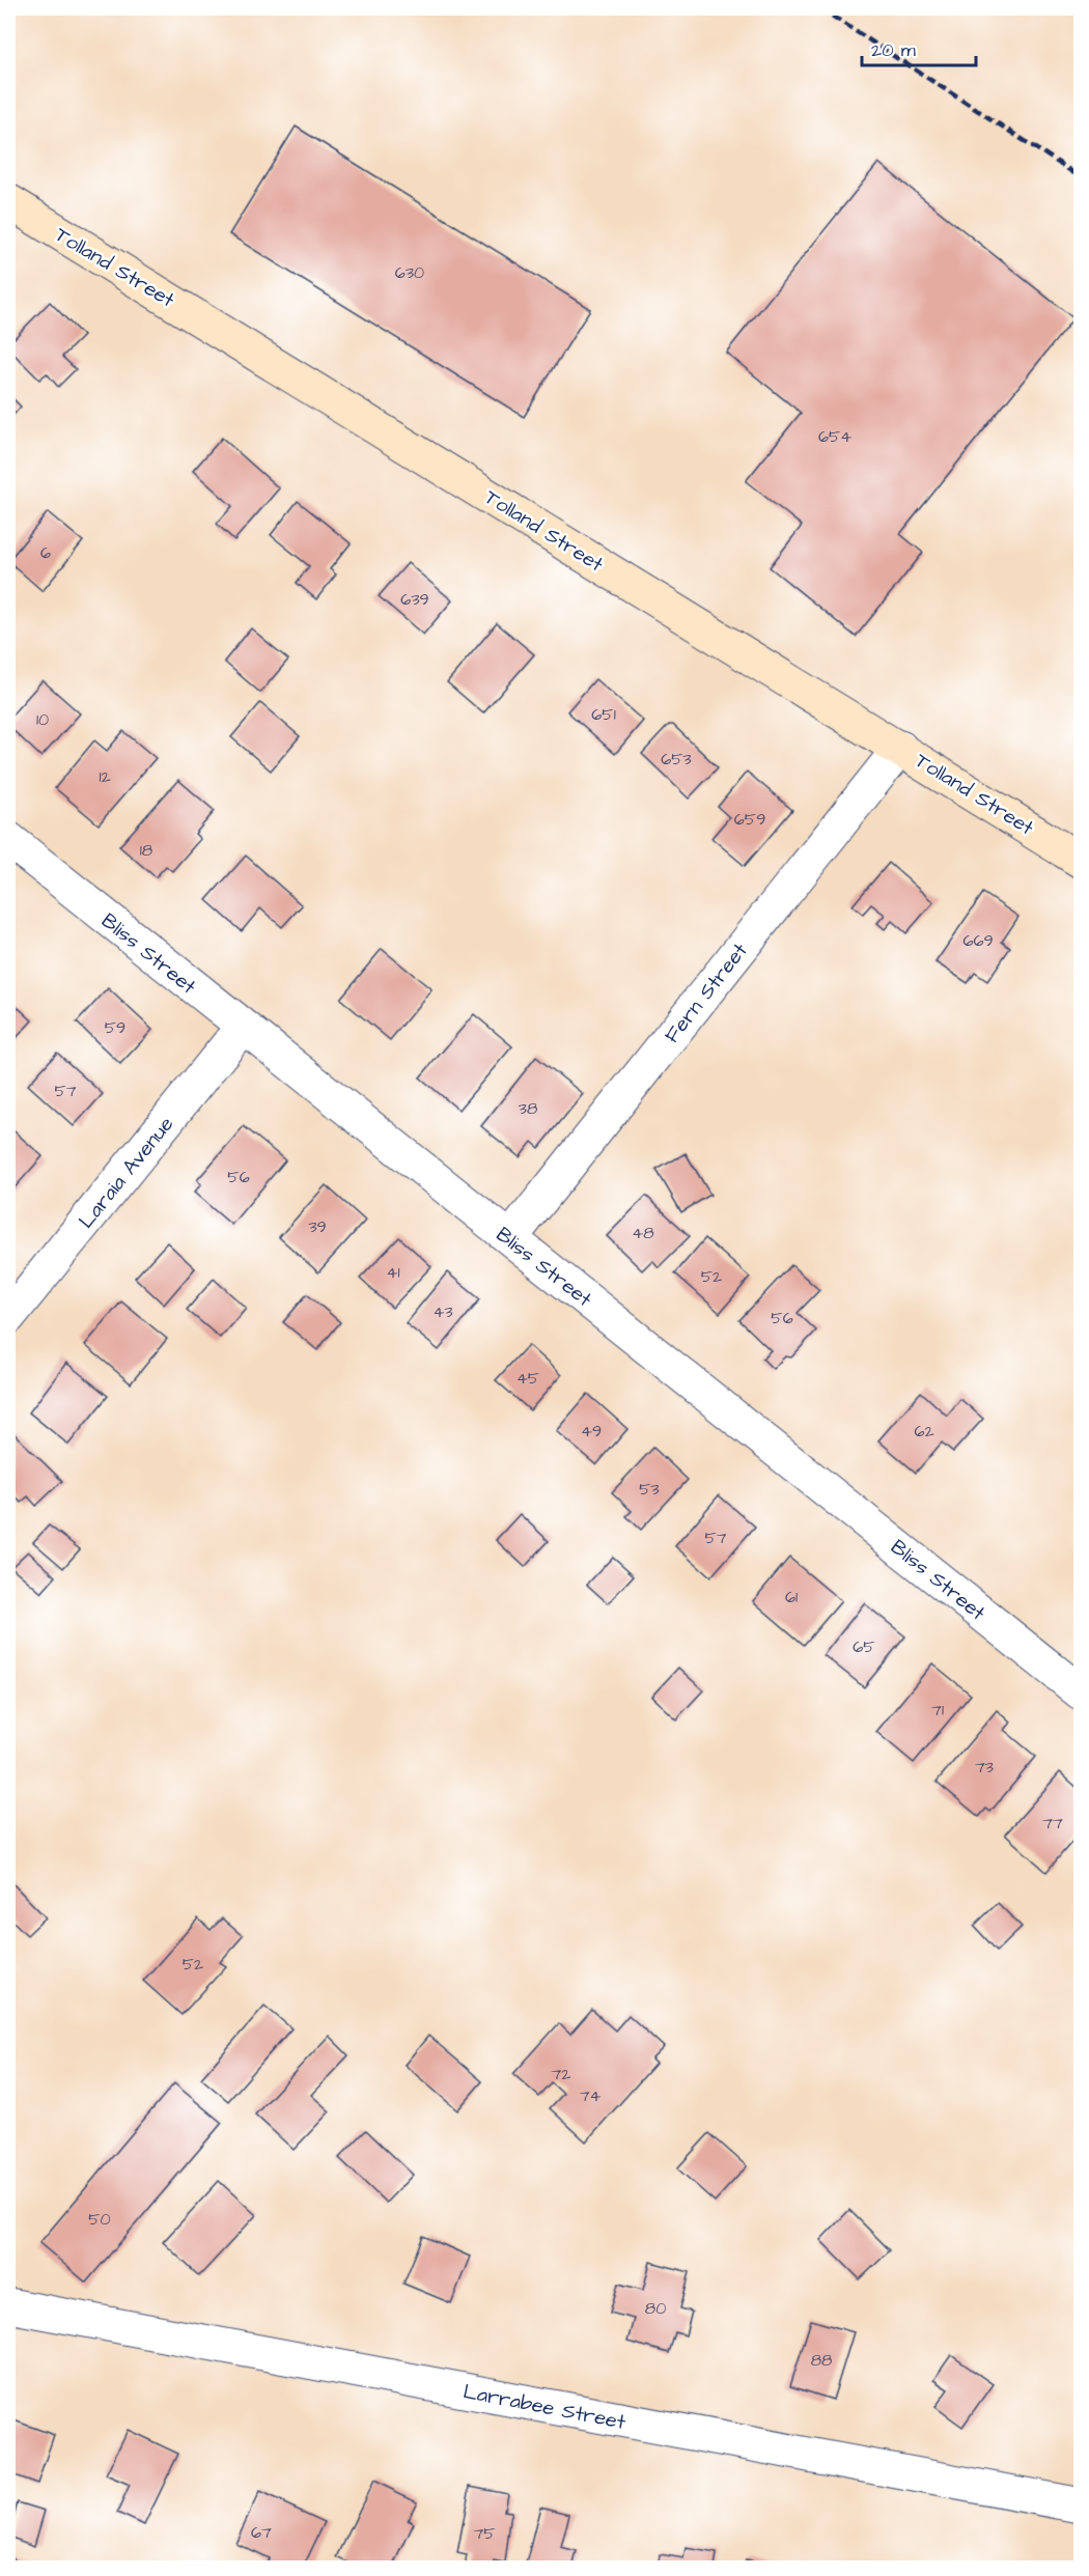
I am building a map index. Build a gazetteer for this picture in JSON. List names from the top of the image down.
{
  "streets": {
    "main road": ["Tolland Street"],
    "street": [
      "Bliss Street",
      "Fern Street",
      "Laraia Avenue",
      "Larrabee Street"
    ]
  },
  "crossings": [
    ["Tolland Street", "Fern Street"],
    ["Bliss Street", "Fern Street"],
    ["Bliss Street", "Laraia Avenue"]
  ],
  "house_numbers": [
    "630",
    "654",
    "6",
    "639",
    "651",
    "10",
    "653",
    "12",
    "659",
    "18",
    "669",
    "59",
    "57",
    "38",
    "56",
    "39",
    "48",
    "41",
    "52",
    "43",
    "56",
    "45",
    "49",
    "62",
    "53",
    "57",
    "61",
    "65",
    "71",
    "73",
    "77",
    "52",
    "72",
    "74",
    "50",
    "80",
    "88",
    "67",
    "75"
  ],
  "scale_bar": "20 m"
}
